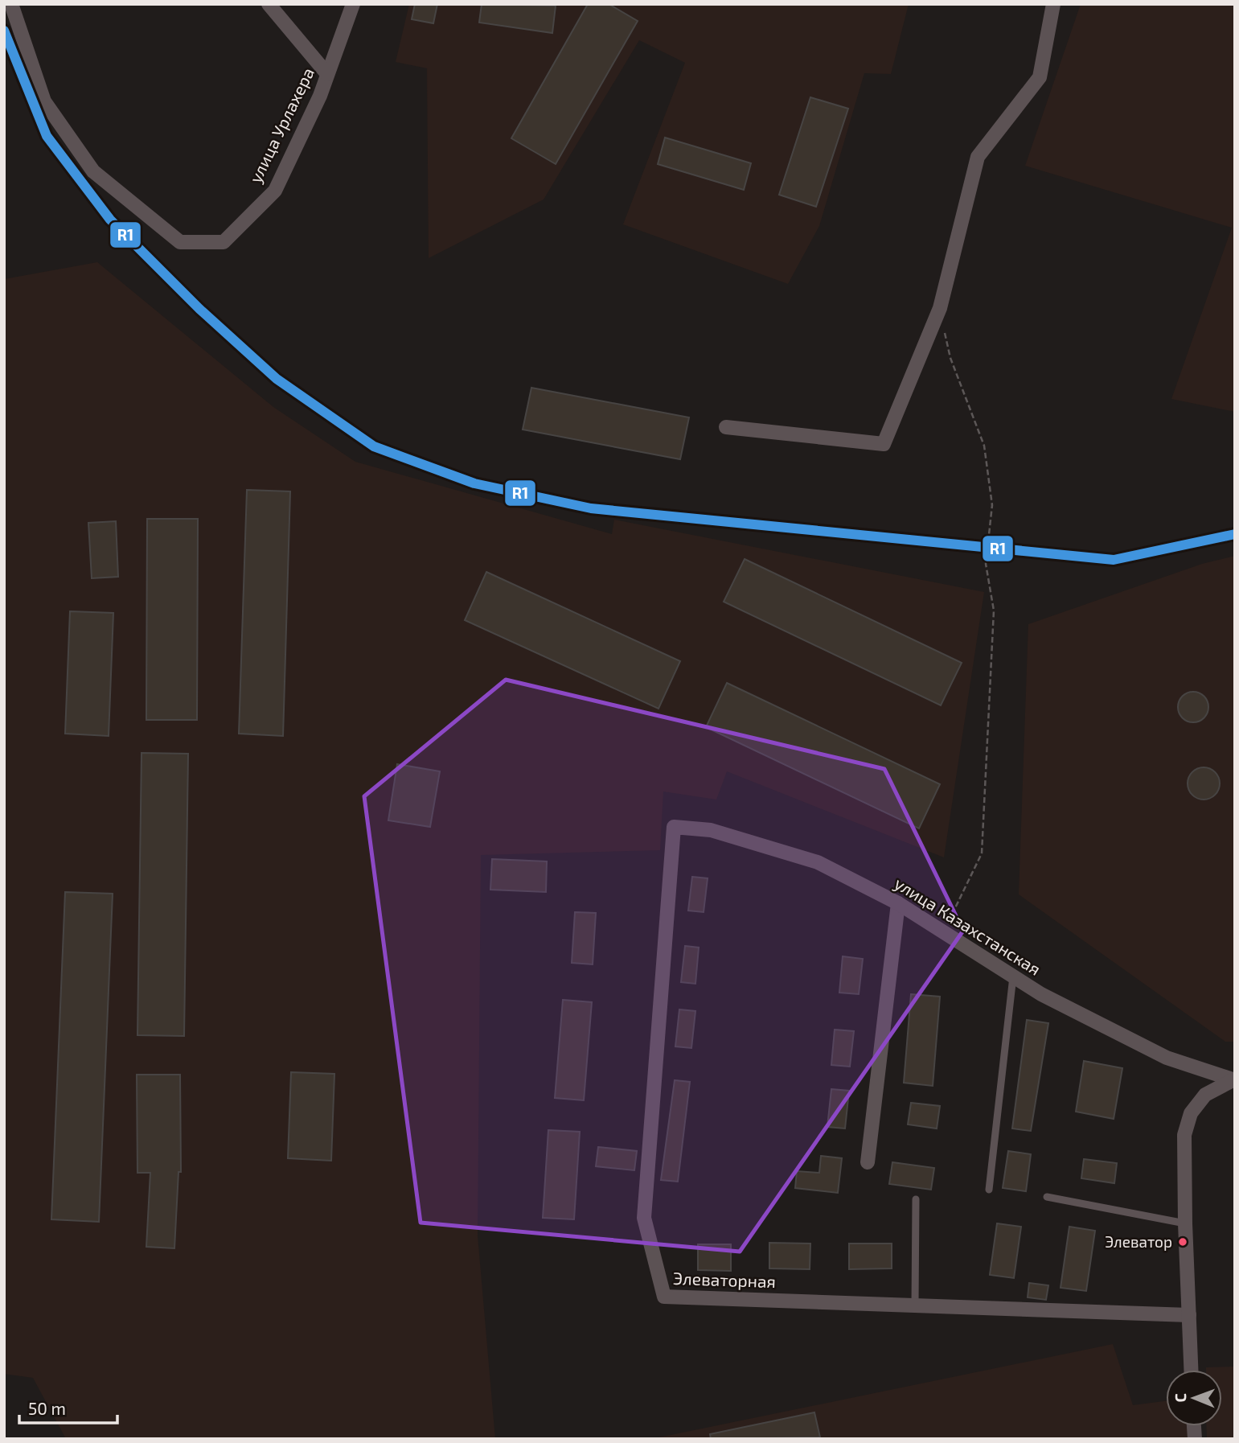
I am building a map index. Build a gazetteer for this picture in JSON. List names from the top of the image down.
{
  "streets": {
    "street": ["улица Урлахера", "улица Казахстанская", "Элеваторная"]
  },
  "crossings": [
    ["улица Казахстанская", "Элеваторная"]
  ],
  "places": ["Элеватор"],
  "lines": ["transit line R1"],
  "scale_bar": "50 m",
  "north": "left"
}
